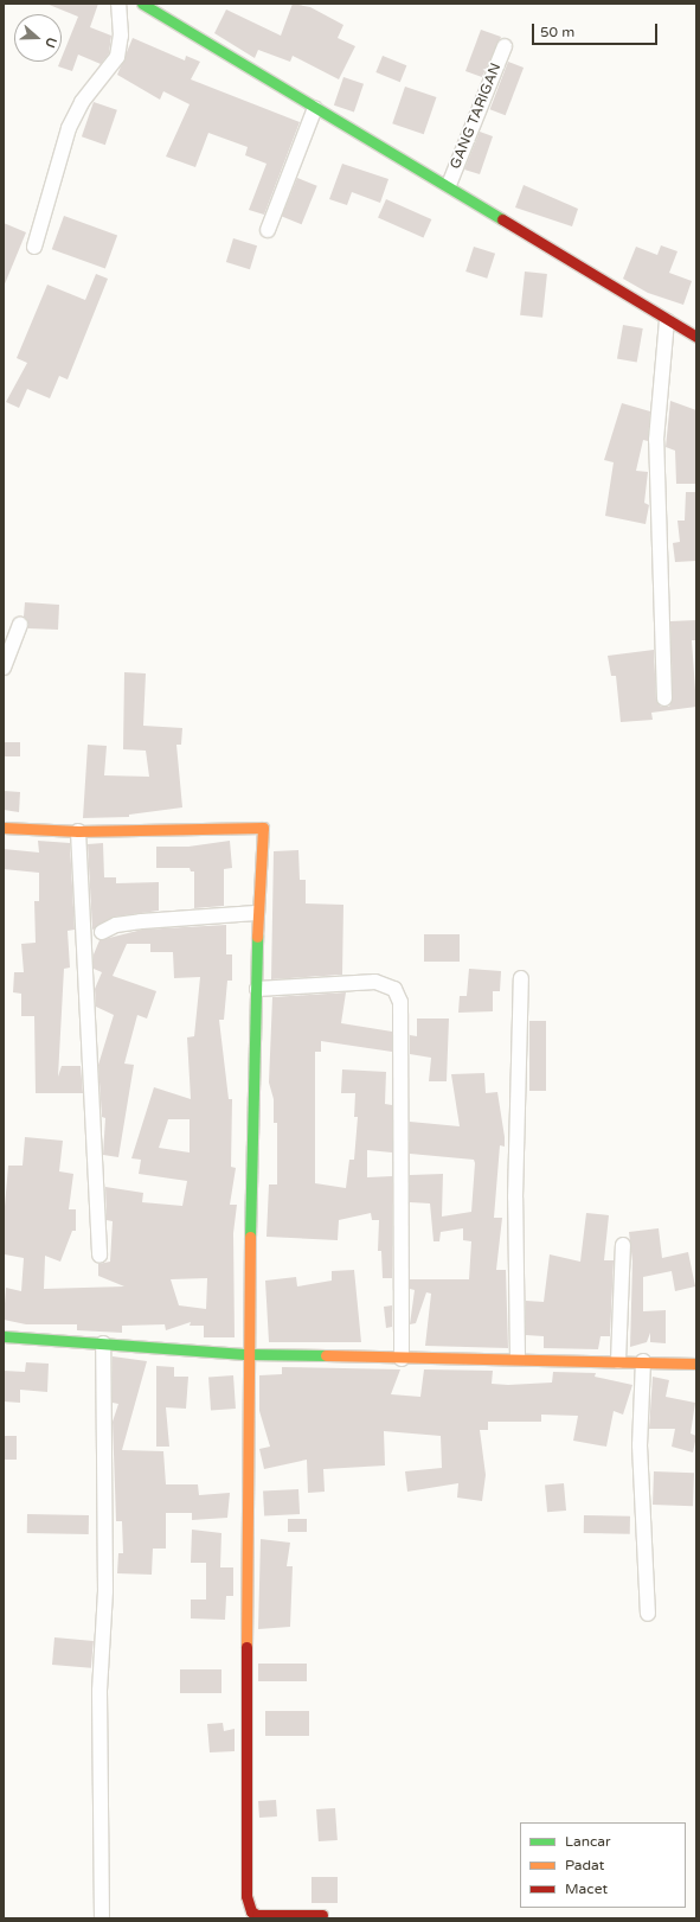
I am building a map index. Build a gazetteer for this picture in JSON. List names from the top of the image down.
{
  "streets": {
    "street": ["GANG TARIGAN"]
  },
  "legend": ["Lancar", "Padat", "Macet"],
  "scale_bar": "50 m",
  "north": "right"
}
